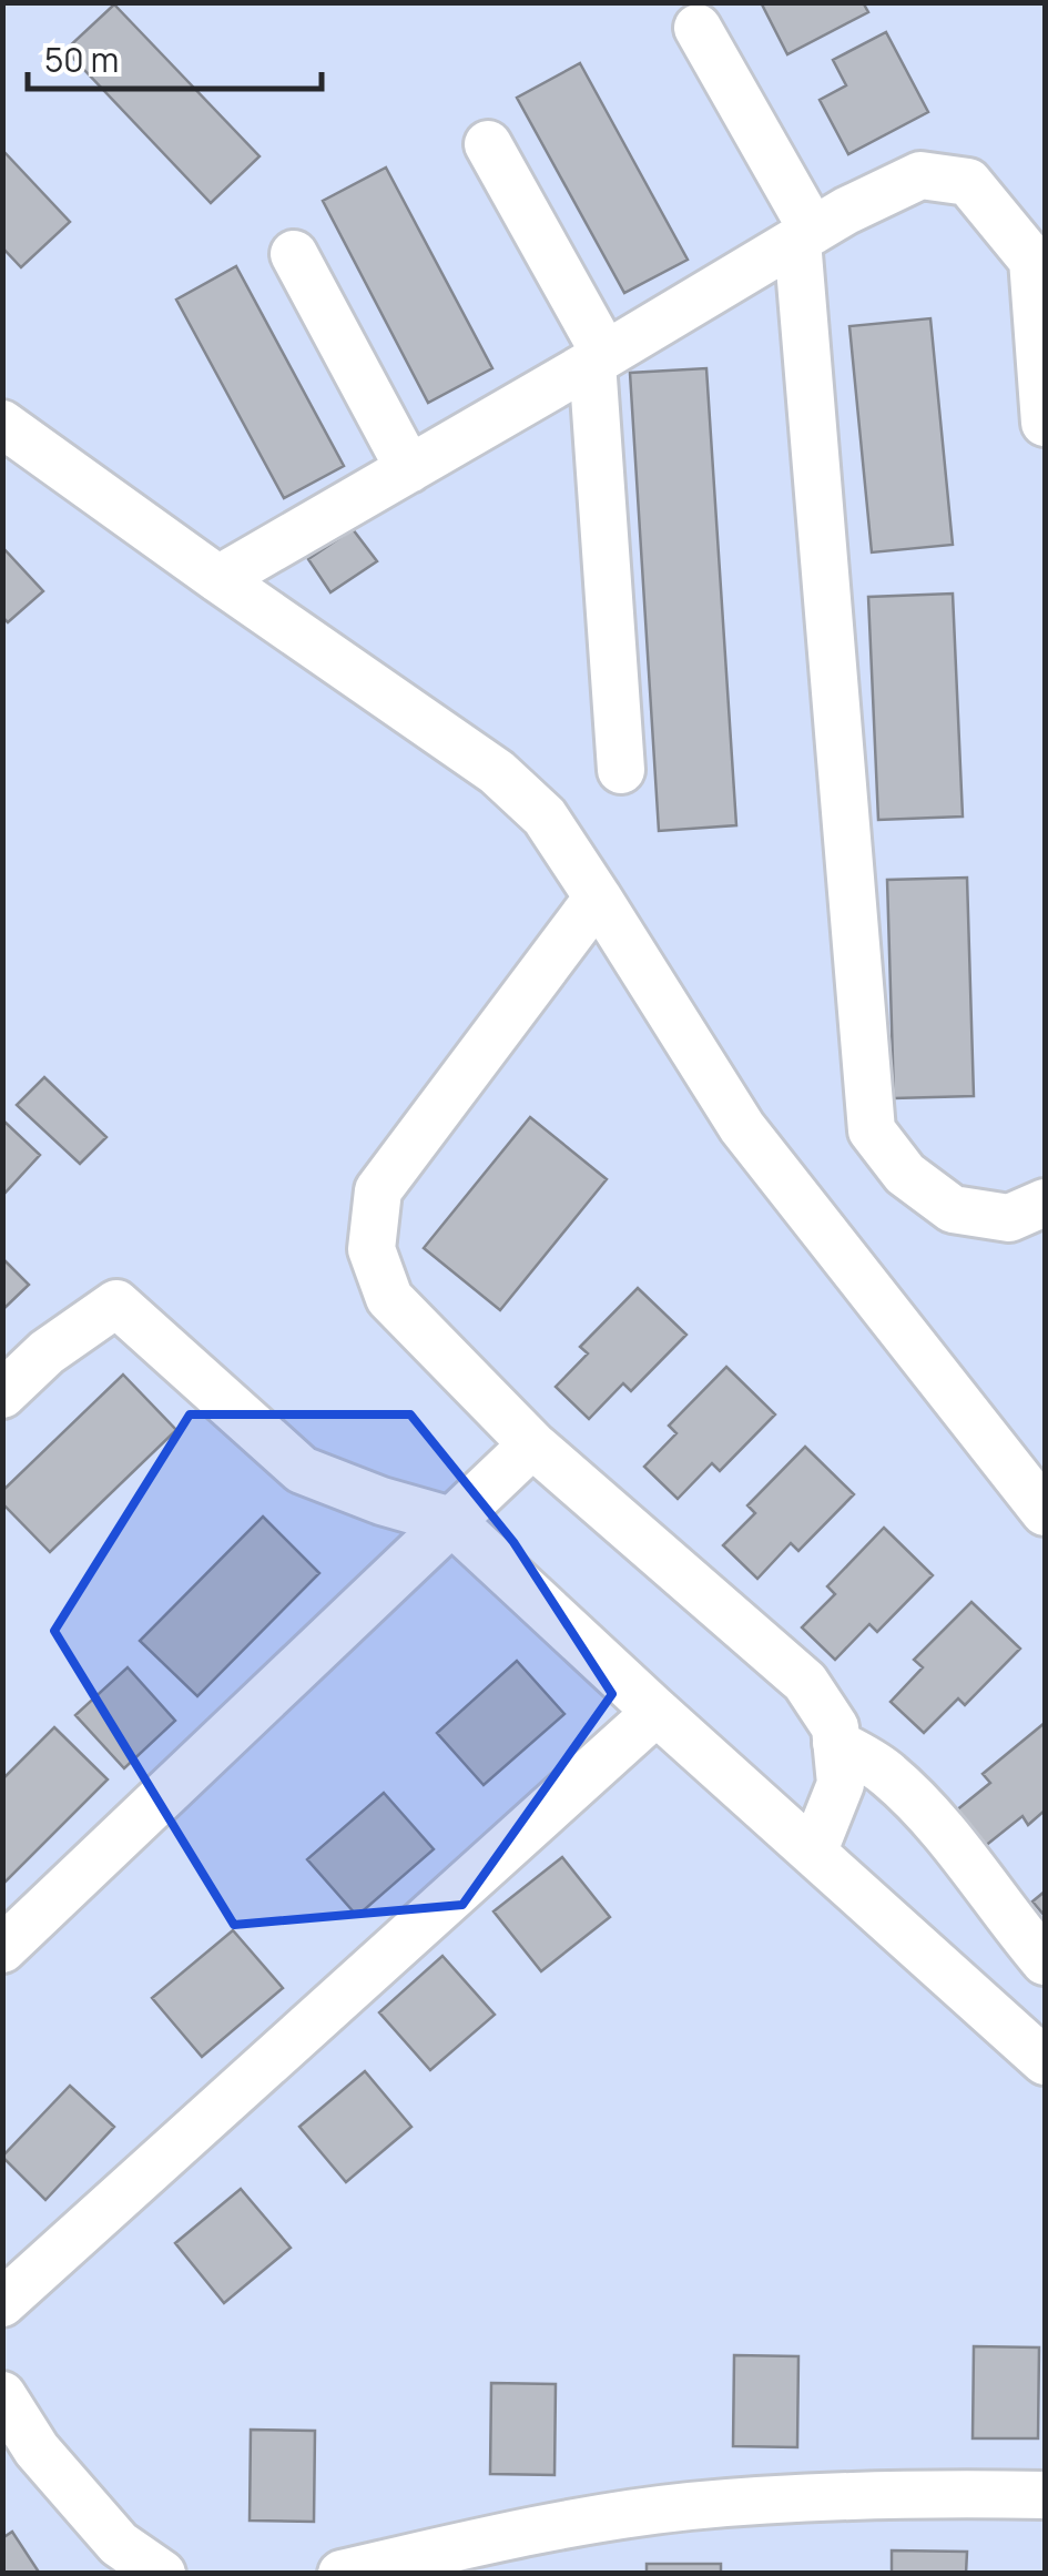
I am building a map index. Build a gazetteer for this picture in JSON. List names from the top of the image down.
{
  "scale_bar": "50 m"
}
